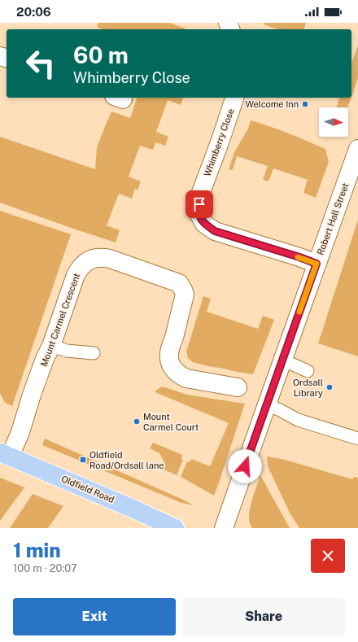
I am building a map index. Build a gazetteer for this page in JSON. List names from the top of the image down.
{
  "streets": {
    "main road": ["Oldfield Road"],
    "street": ["Whimberry Close", "Robert Hall Street", "Mount Carmel Crescent"]
  },
  "crossings": [
    ["Whimberry Close", "Robert Hall Street"],
    ["Mount Carmel Crescent", "Oldfield Road"]
  ],
  "places": {
    "other": ["Welcome Inn", "Ordsall Library", "Mount Carmel Court"],
    "transit": ["Oldfield Road/Ordsall lane"]
  },
  "north": "right",
  "page": {
    "status": "20:06",
    "turn": ["60 m", "Whimberry Close"],
    "heading": ["1 min", "100 m · 20:07"],
    "buttons": ["Exit", "Share"]
  }
}
